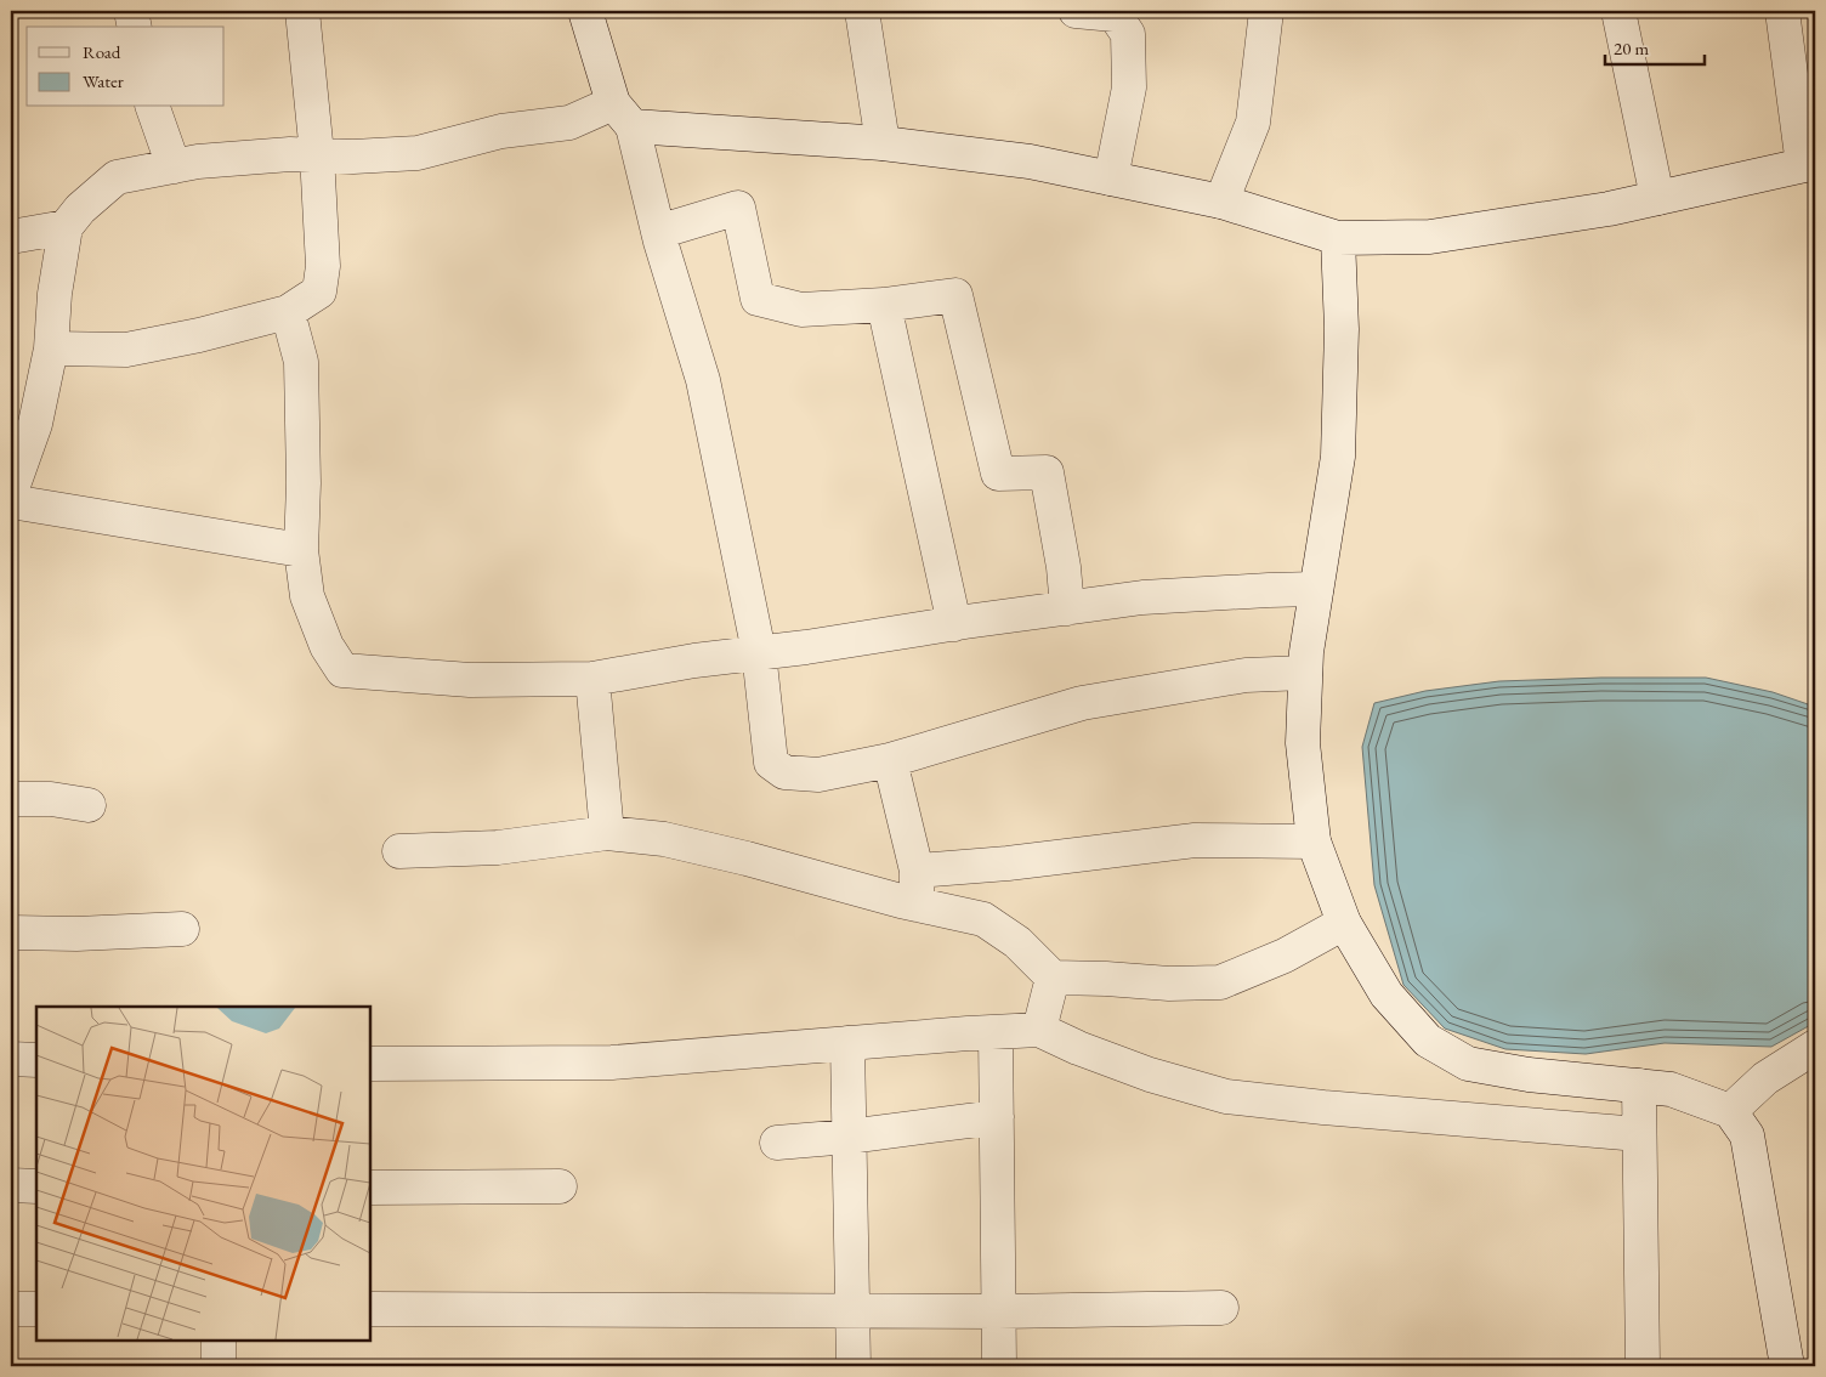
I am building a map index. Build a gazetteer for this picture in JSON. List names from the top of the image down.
{
  "legend": ["Road", "Water"],
  "scale_bar": "20 m"
}
